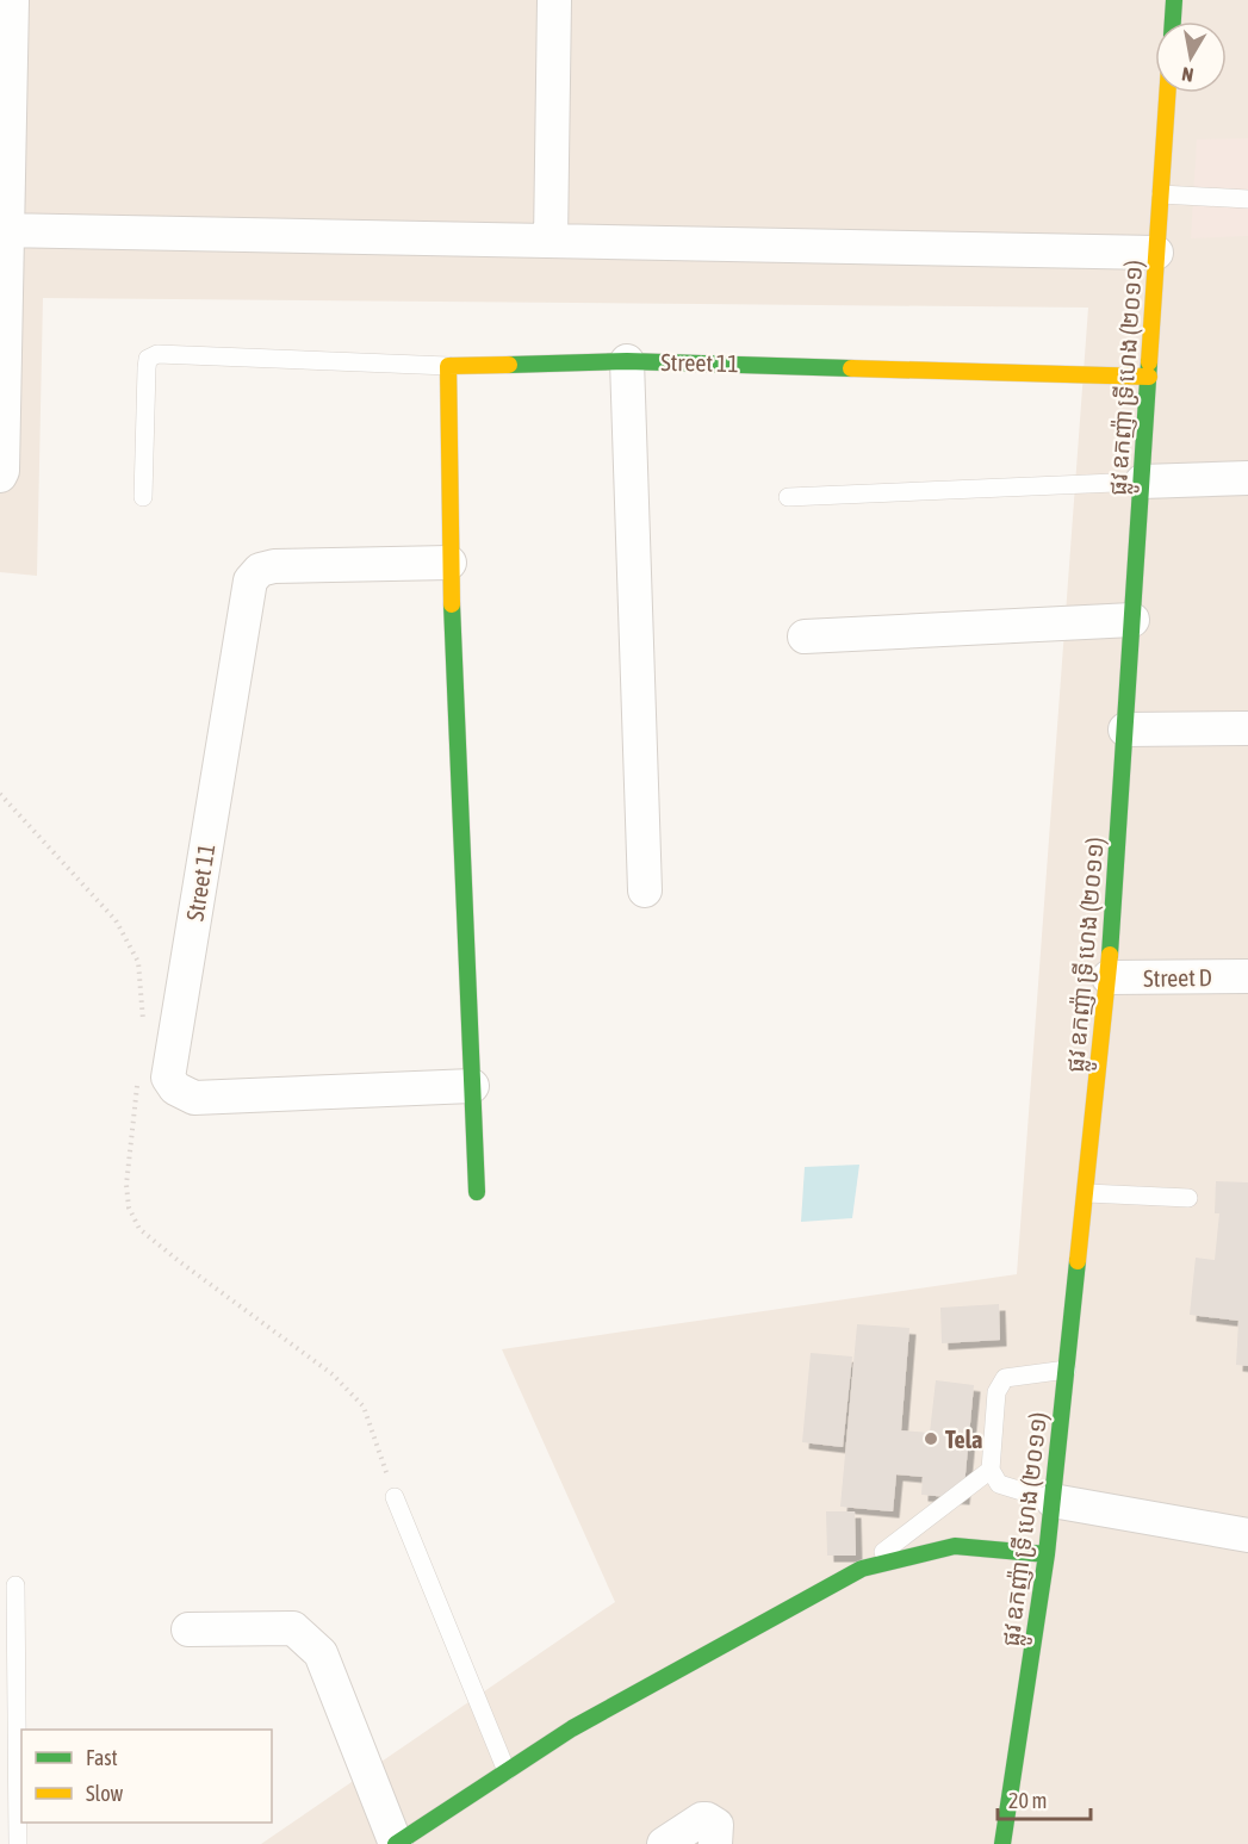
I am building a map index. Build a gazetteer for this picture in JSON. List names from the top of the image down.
{
  "streets": {
    "street": ["Street 11", "ផ្លូវ ឧកញ៉ា ទ្រី ហេង (២០១១)", "Street D"]
  },
  "crossings": [
    ["Street 11", "ផ្លូវ ឧកញ៉ា ទ្រី ហេង (២០១១)"],
    ["ផ្លូវ ឧកញ៉ា ទ្រី ហេង (២០១១)", "Street D"]
  ],
  "places": ["Tela"],
  "legend": ["Fast", "Slow"],
  "scale_bar": "20 m",
  "north": "bottom"
}
